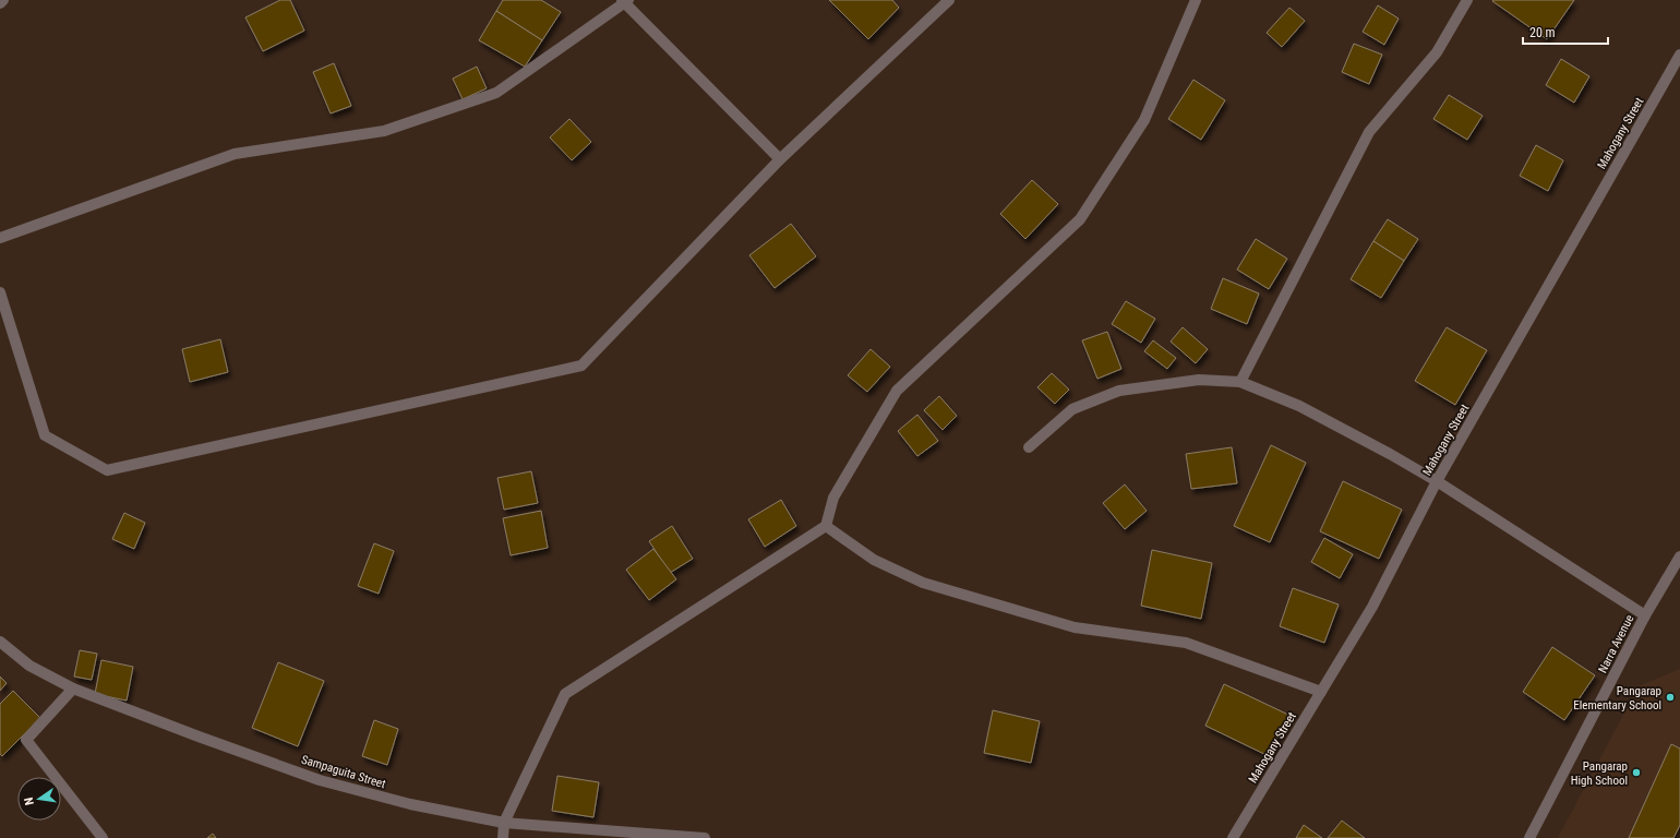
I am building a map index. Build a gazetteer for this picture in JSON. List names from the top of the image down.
{
  "streets": {
    "street": ["Mahogany Street", "Narra Avenue", "Sampaguita Street"]
  },
  "places": ["Pangarap Elementary School", "Pangarap High School"],
  "scale_bar": "20 m",
  "north": "left"
}
